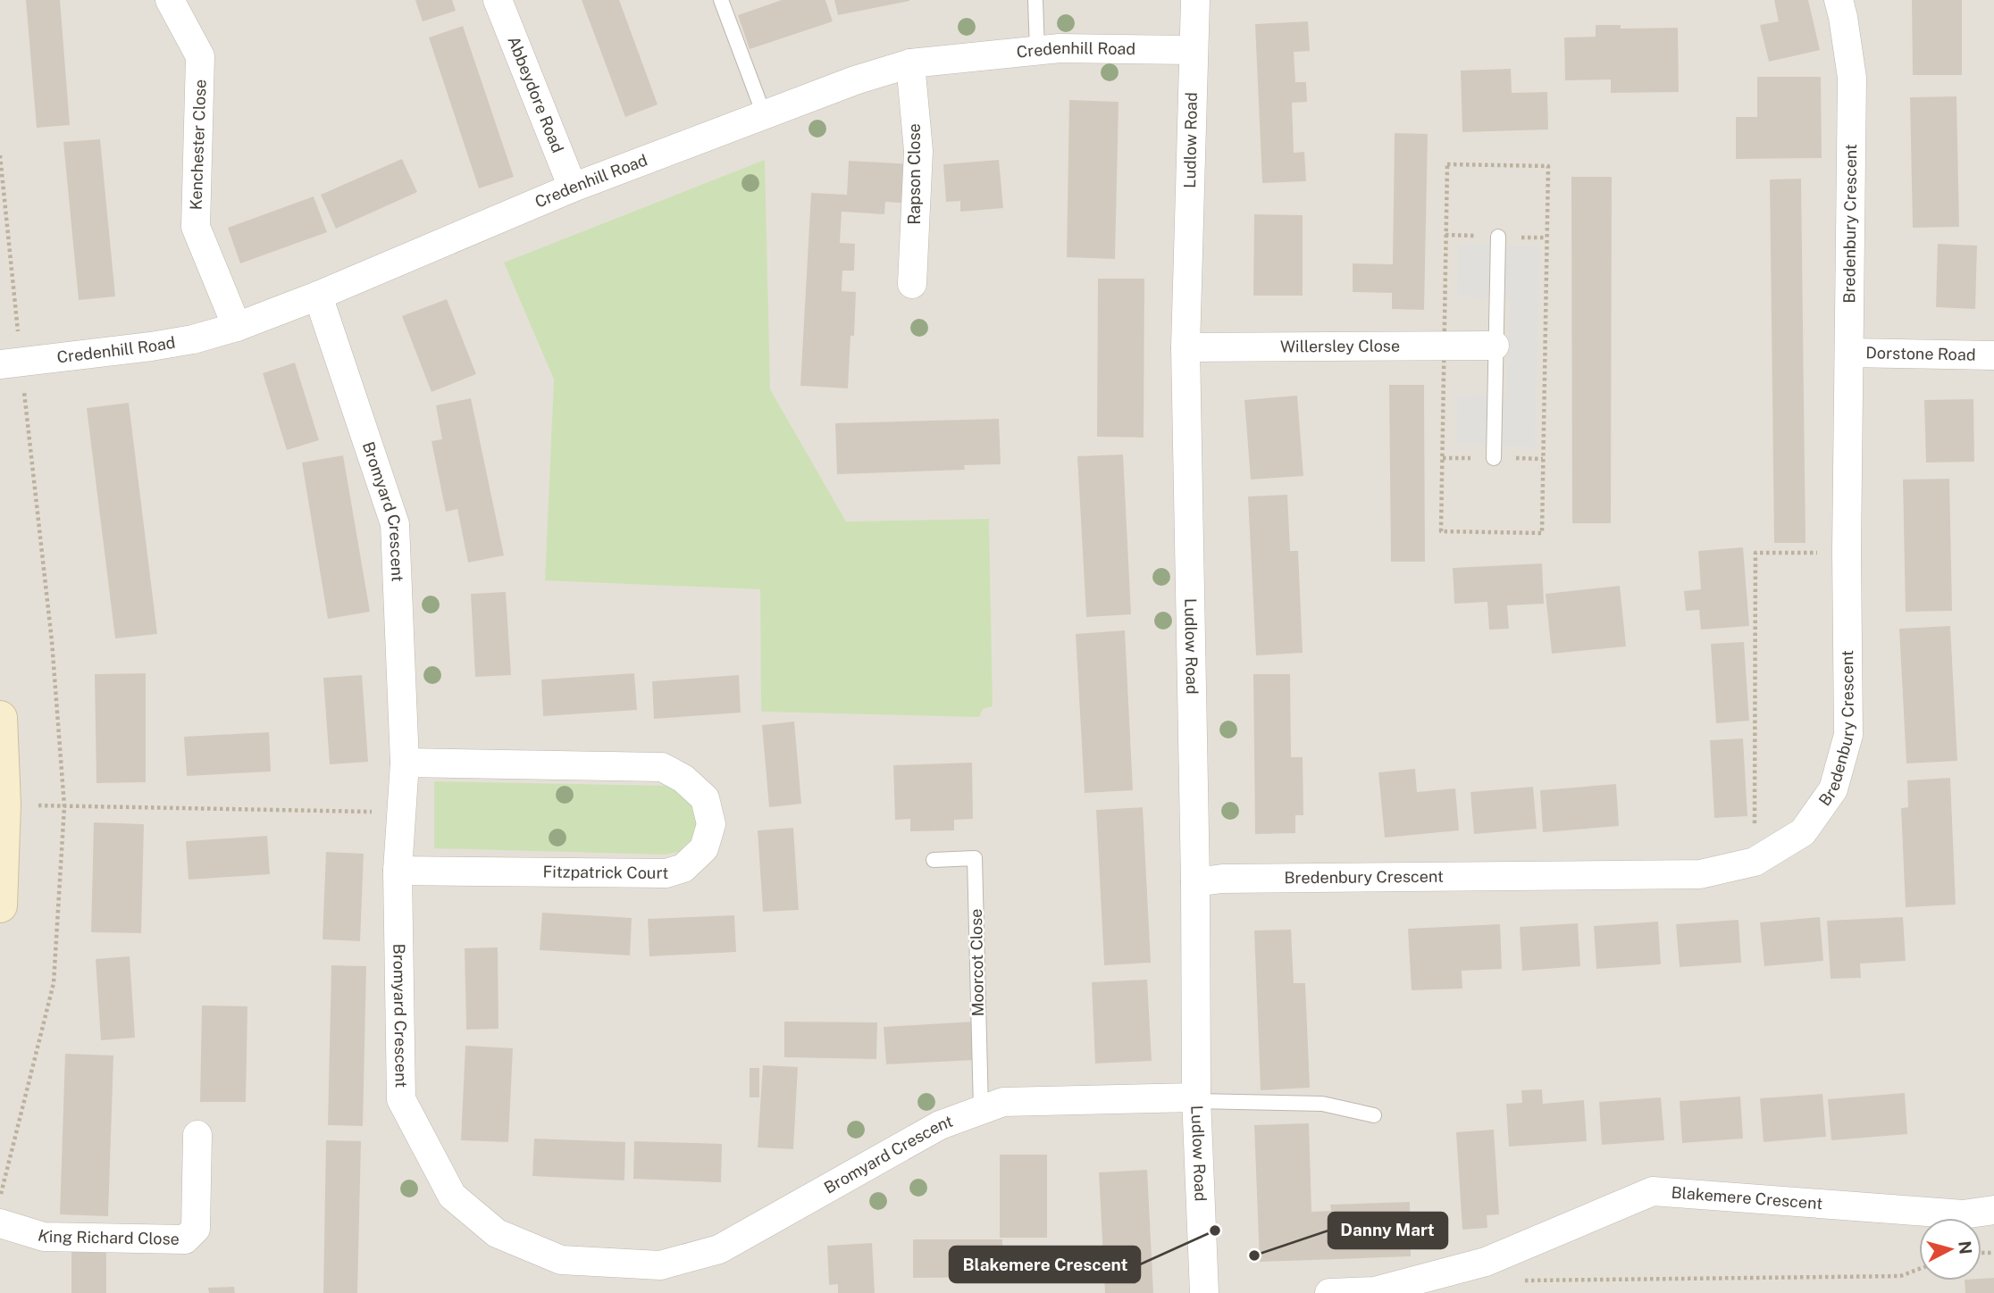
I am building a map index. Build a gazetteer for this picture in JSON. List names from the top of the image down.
{
  "streets": {
    "street": [
      "Credenhill Road",
      "Abbeydore Road",
      "Ludlow Road",
      "Kenchester Close",
      "Rapson Close",
      "Bredenbury Crescent",
      "Willersley Close",
      "Dorstone Road",
      "Bromyard Crescent",
      "Fitzpatrick Court",
      "Blakemere Crescent",
      "King Richard Close"
    ],
    "lane": ["Moorcot Close"]
  },
  "crossings": [
    ["Credenhill Road", "Abbeydore Road"],
    ["Credenhill Road", "Ludlow Road"],
    ["Credenhill Road", "Kenchester Close"],
    ["Credenhill Road", "Rapson Close"],
    ["Credenhill Road", "Bromyard Crescent"],
    ["Ludlow Road", "Bredenbury Crescent"],
    ["Ludlow Road", "Willersley Close"],
    ["Ludlow Road", "Bromyard Crescent"],
    ["Bredenbury Crescent", "Dorstone Road"],
    ["Bromyard Crescent", "Fitzpatrick Court"],
    ["Bromyard Crescent", "Moorcot Close"]
  ],
  "places": ["Blakemere Crescent", "Danny Mart"],
  "north": "right"
}
